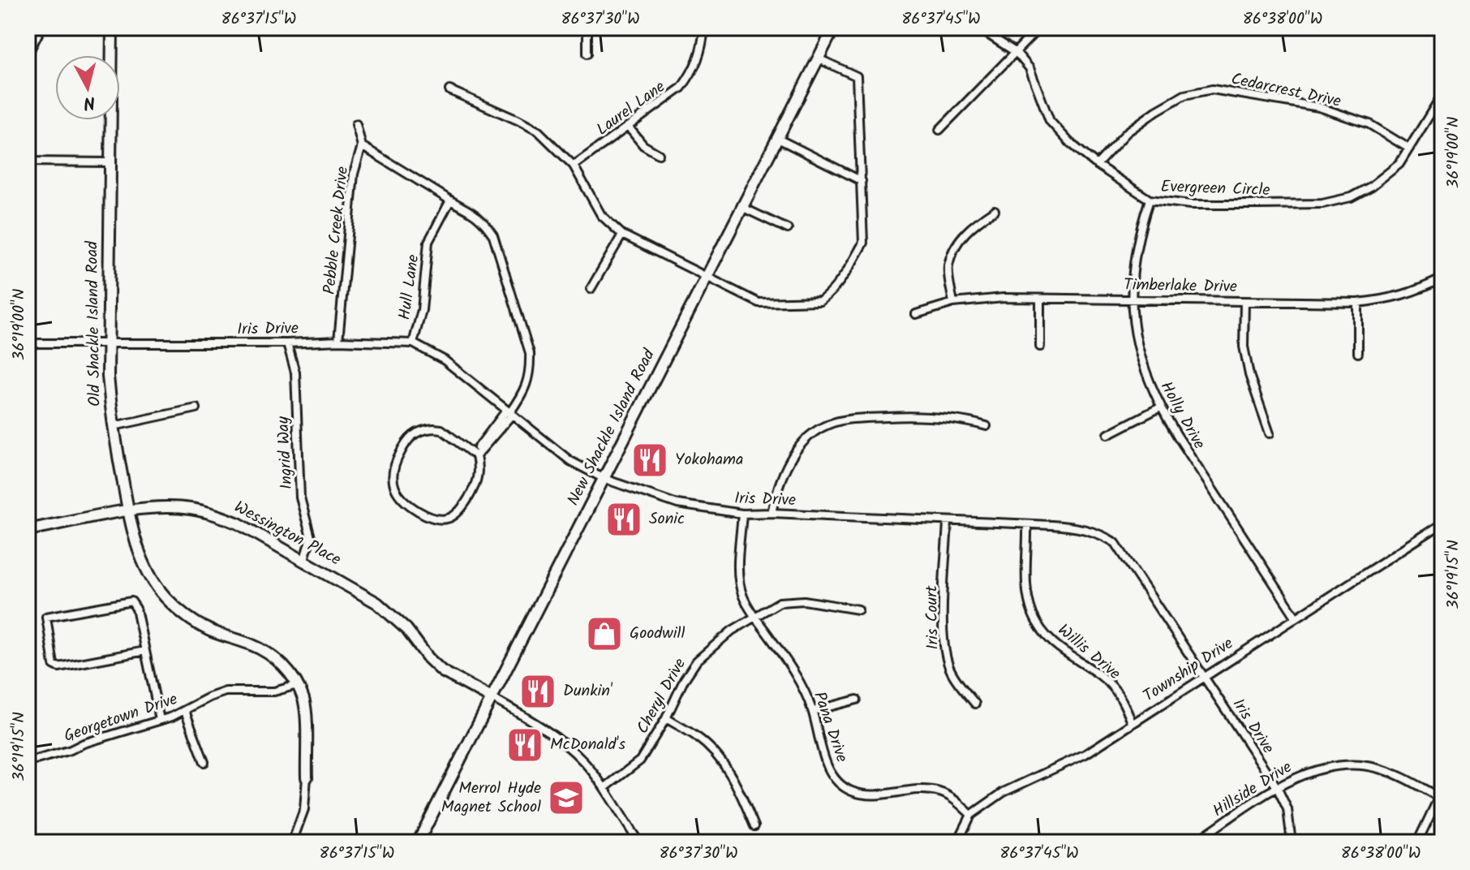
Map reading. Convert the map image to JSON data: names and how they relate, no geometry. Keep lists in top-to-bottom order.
{
  "streets": {
    "street": [
      "Cedarcrest Drive",
      "Laurel Lane",
      "Evergreen Circle",
      "Pebble Creek Drive",
      "Timberlake Drive",
      "Hull Lane",
      "Old Shackle Island Road",
      "Iris Drive",
      "Holly Drive",
      "New Shackle Island Road",
      "Ingrid Way",
      "Wessington Place",
      "Iris Court",
      "Willis Drive",
      "Township Drive",
      "Cheryl Drive",
      "Georgetown Drive",
      "Pana Drive",
      "Hillside Drive"
    ]
  },
  "crossings": [
    ["Cedarcrest Drive", "Evergreen Circle"],
    ["Evergreen Circle", "Holly Drive"],
    ["Pebble Creek Drive", "Iris Drive"],
    ["Timberlake Drive", "Holly Drive"],
    ["Hull Lane", "Iris Drive"],
    ["Old Shackle Island Road", "Iris Drive"],
    ["Old Shackle Island Road", "Wessington Place"],
    ["Old Shackle Island Road", "Georgetown Drive"],
    ["Iris Drive", "New Shackle Island Road"],
    ["Iris Drive", "Ingrid Way"],
    ["Iris Drive", "Iris Court"],
    ["Iris Drive", "Willis Drive"],
    ["Iris Drive", "Township Drive"],
    ["Iris Drive", "Pana Drive"],
    ["Iris Drive", "Hillside Drive"],
    ["Holly Drive", "Township Drive"],
    ["New Shackle Island Road", "Wessington Place"],
    ["Ingrid Way", "Wessington Place"],
    ["Willis Drive", "Township Drive"],
    ["Township Drive", "Pana Drive"],
    ["Cheryl Drive", "Pana Drive"]
  ],
  "places": {
    "restaurant": [
      "Yokohama",
      "Sonic",
      "Dunkin'",
      "McDonald's"
    ],
    "shop": ["Goodwill"],
    "school or university": ["Merrol Hyde Magnet School"]
  },
  "north": "bottom",
  "coordinates": [
    "86°37'15\"W",
    "86°37'30\"W",
    "86°37'45\"W",
    "86°38'00\"W",
    "36°19'00\"N",
    "36°19'15\"N"
  ]
}
